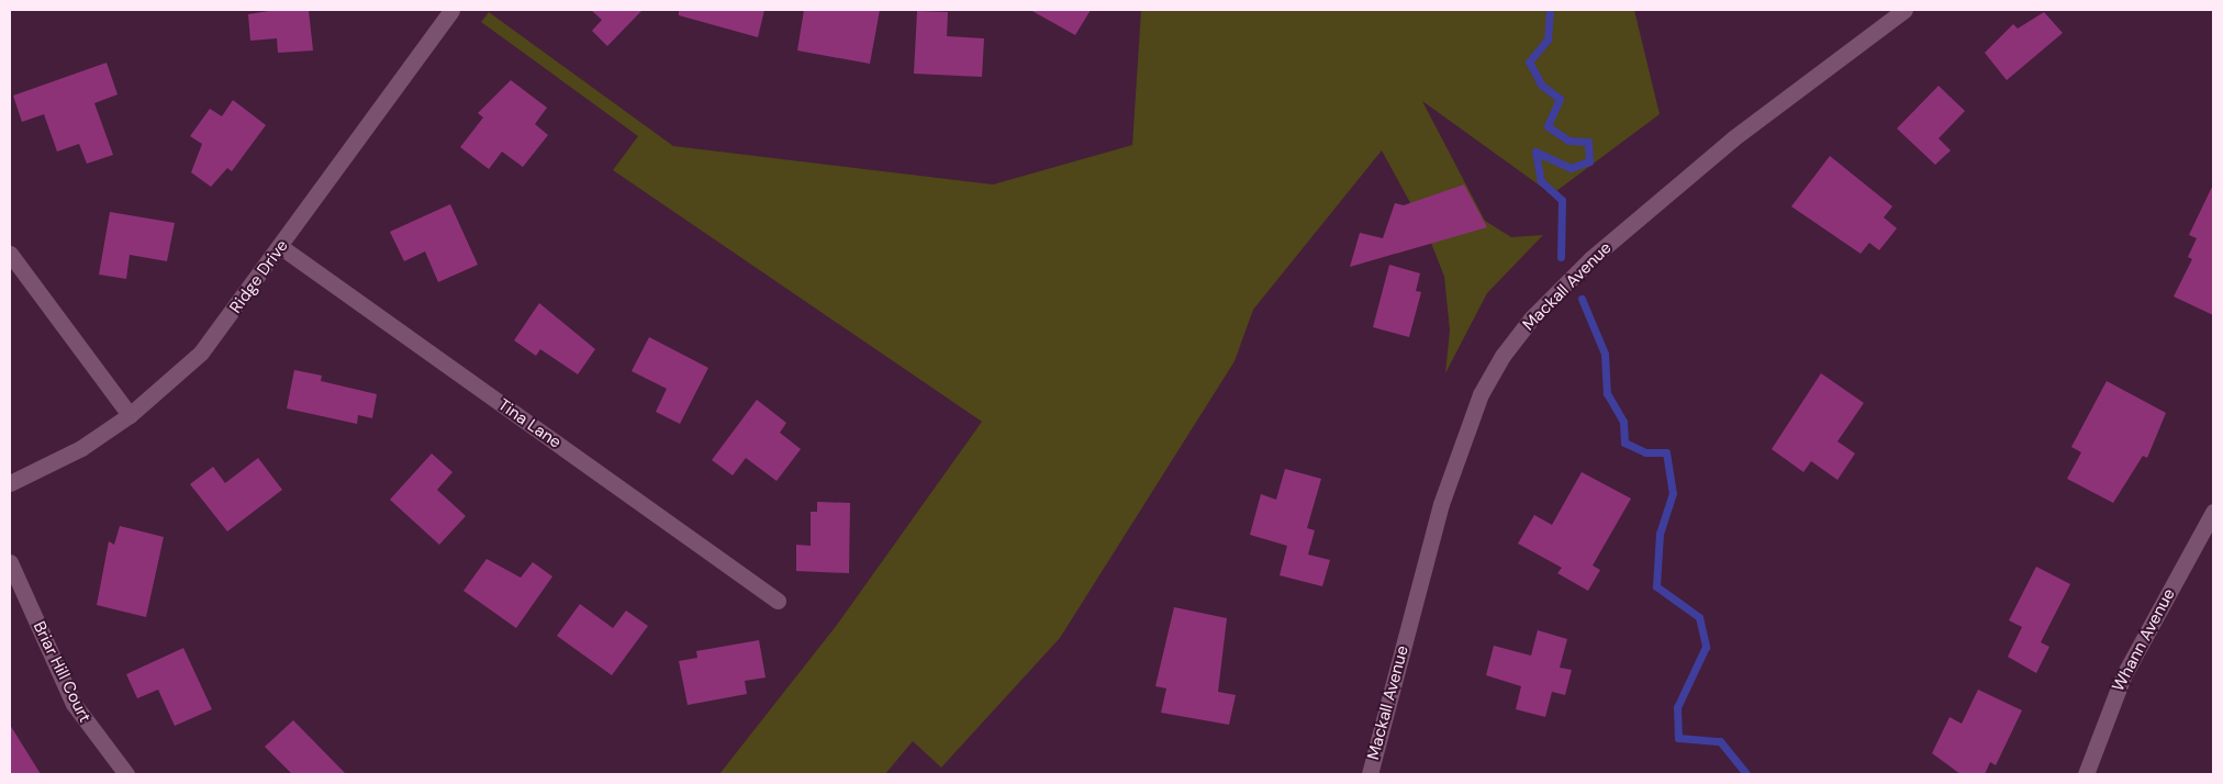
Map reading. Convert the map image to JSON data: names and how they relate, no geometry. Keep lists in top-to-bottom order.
{
  "streets": {
    "street": [
      "Ridge Drive",
      "Mackall Avenue",
      "Tina Lane",
      "Whann Avenue",
      "Briar Hill Court"
    ]
  },
  "crossings": [
    ["Ridge Drive", "Tina Lane"]
  ]
}
